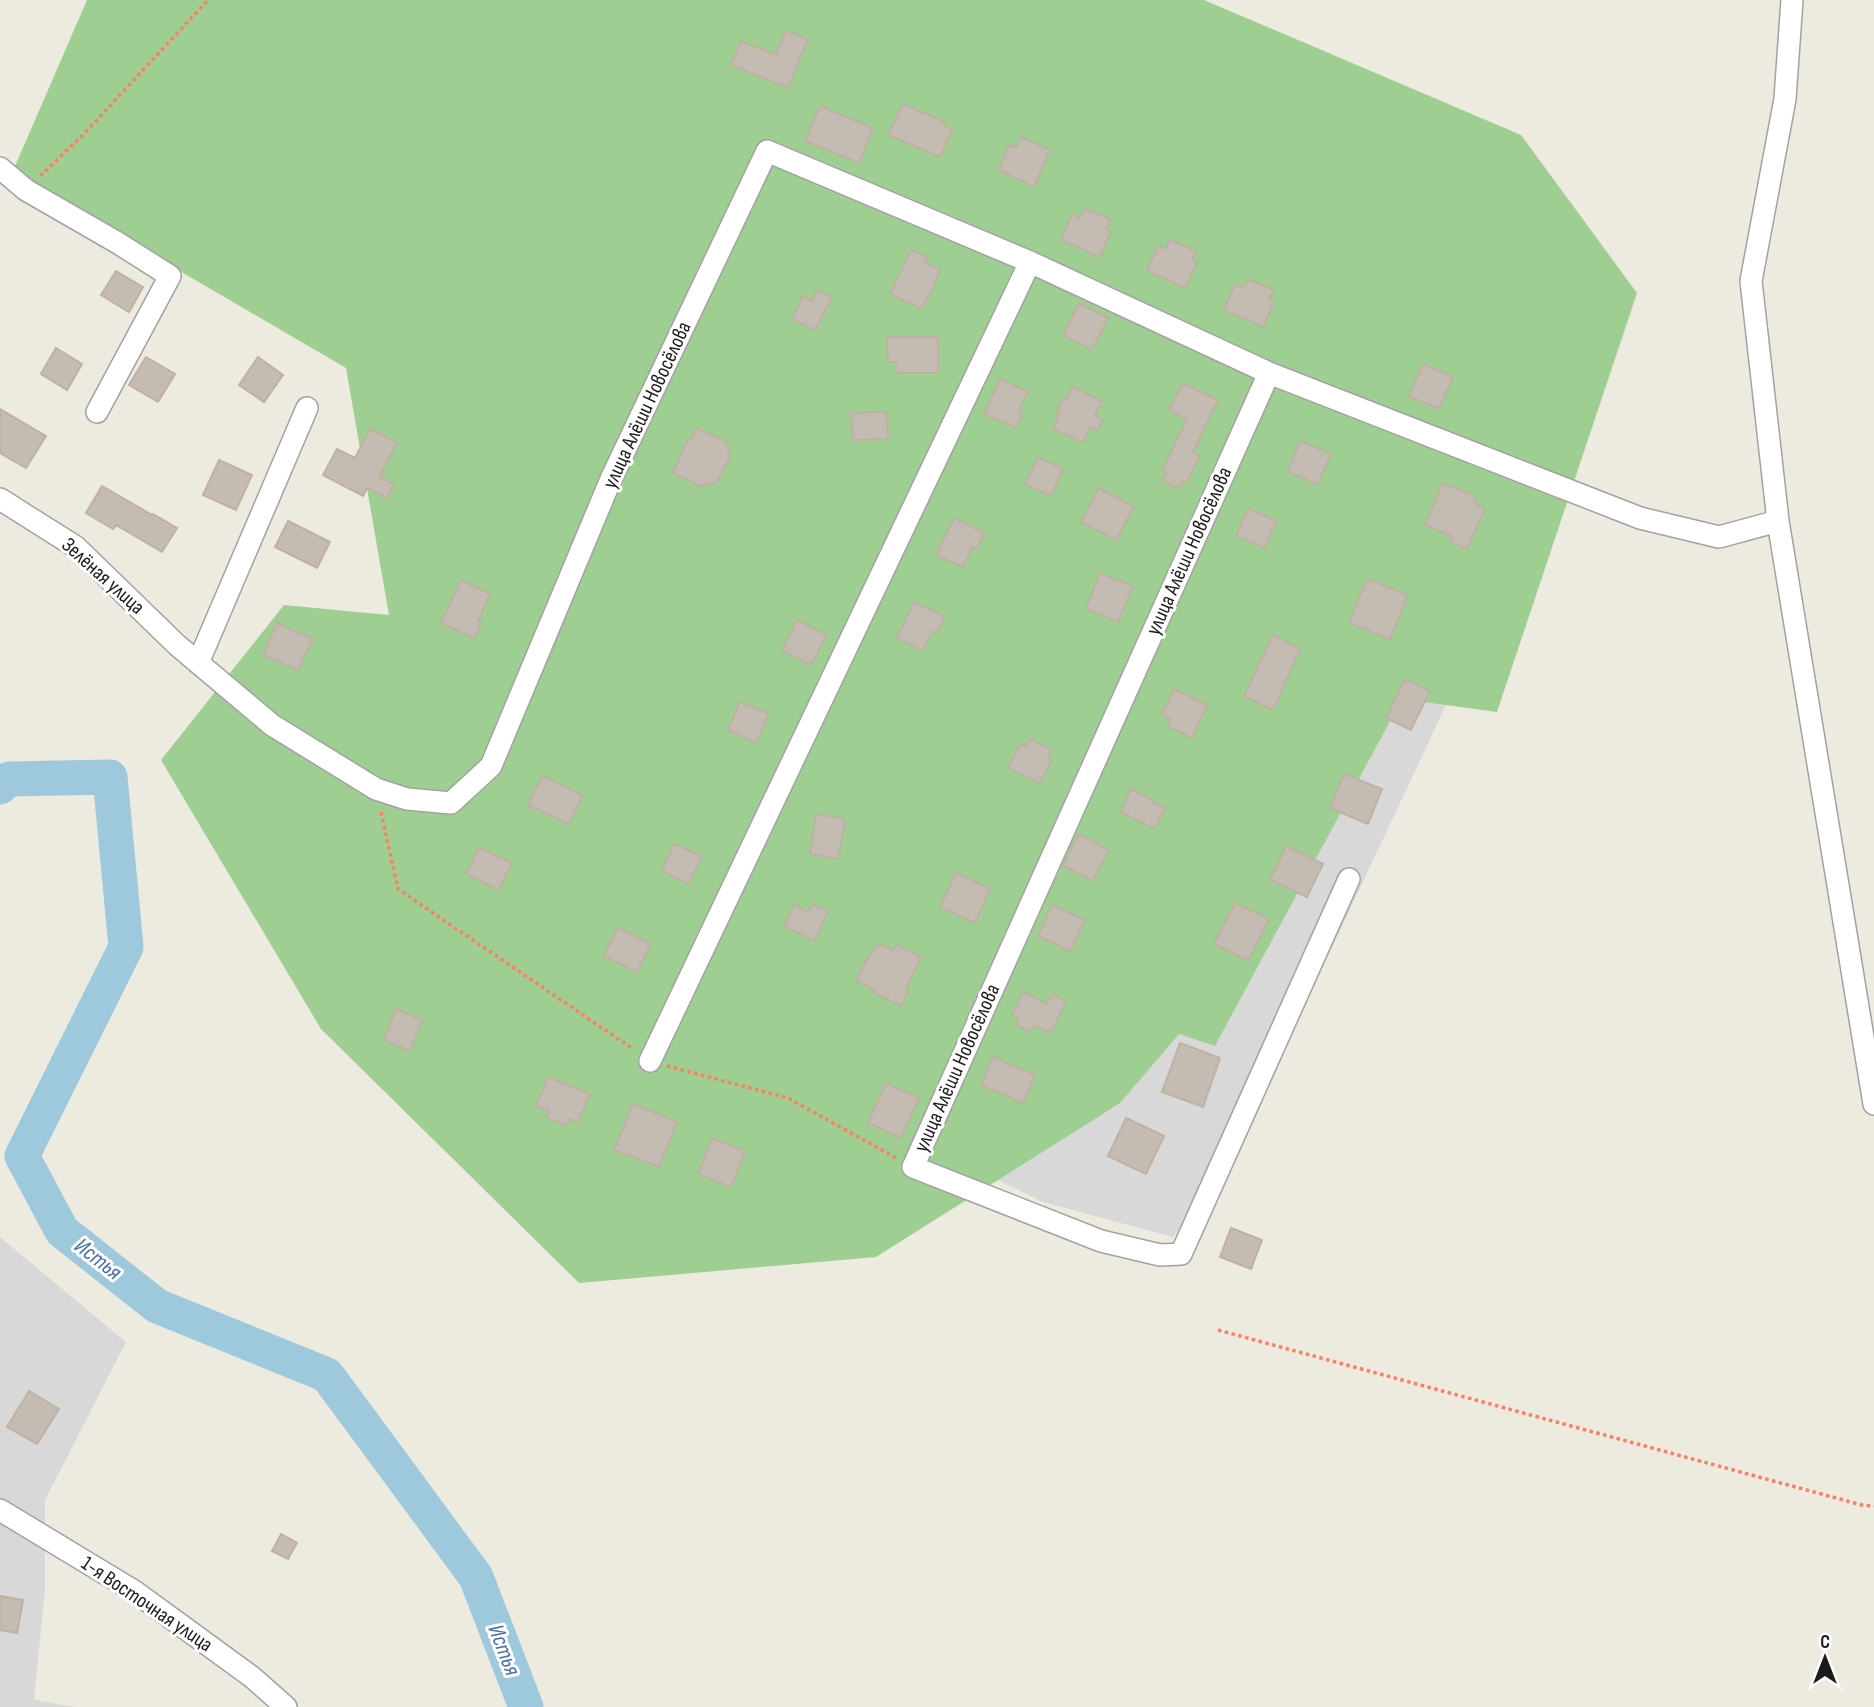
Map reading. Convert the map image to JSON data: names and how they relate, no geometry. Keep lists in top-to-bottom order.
{
  "streets": {
    "street": ["улица Алёши Новосёлова", "Зелёная улица", "1-я Восточная улица"]
  },
  "crossings": [
    ["улица Алёши Новосёлова", "Зелёная улица"]
  ],
  "water": ["Истья"],
  "north": "top"
}
